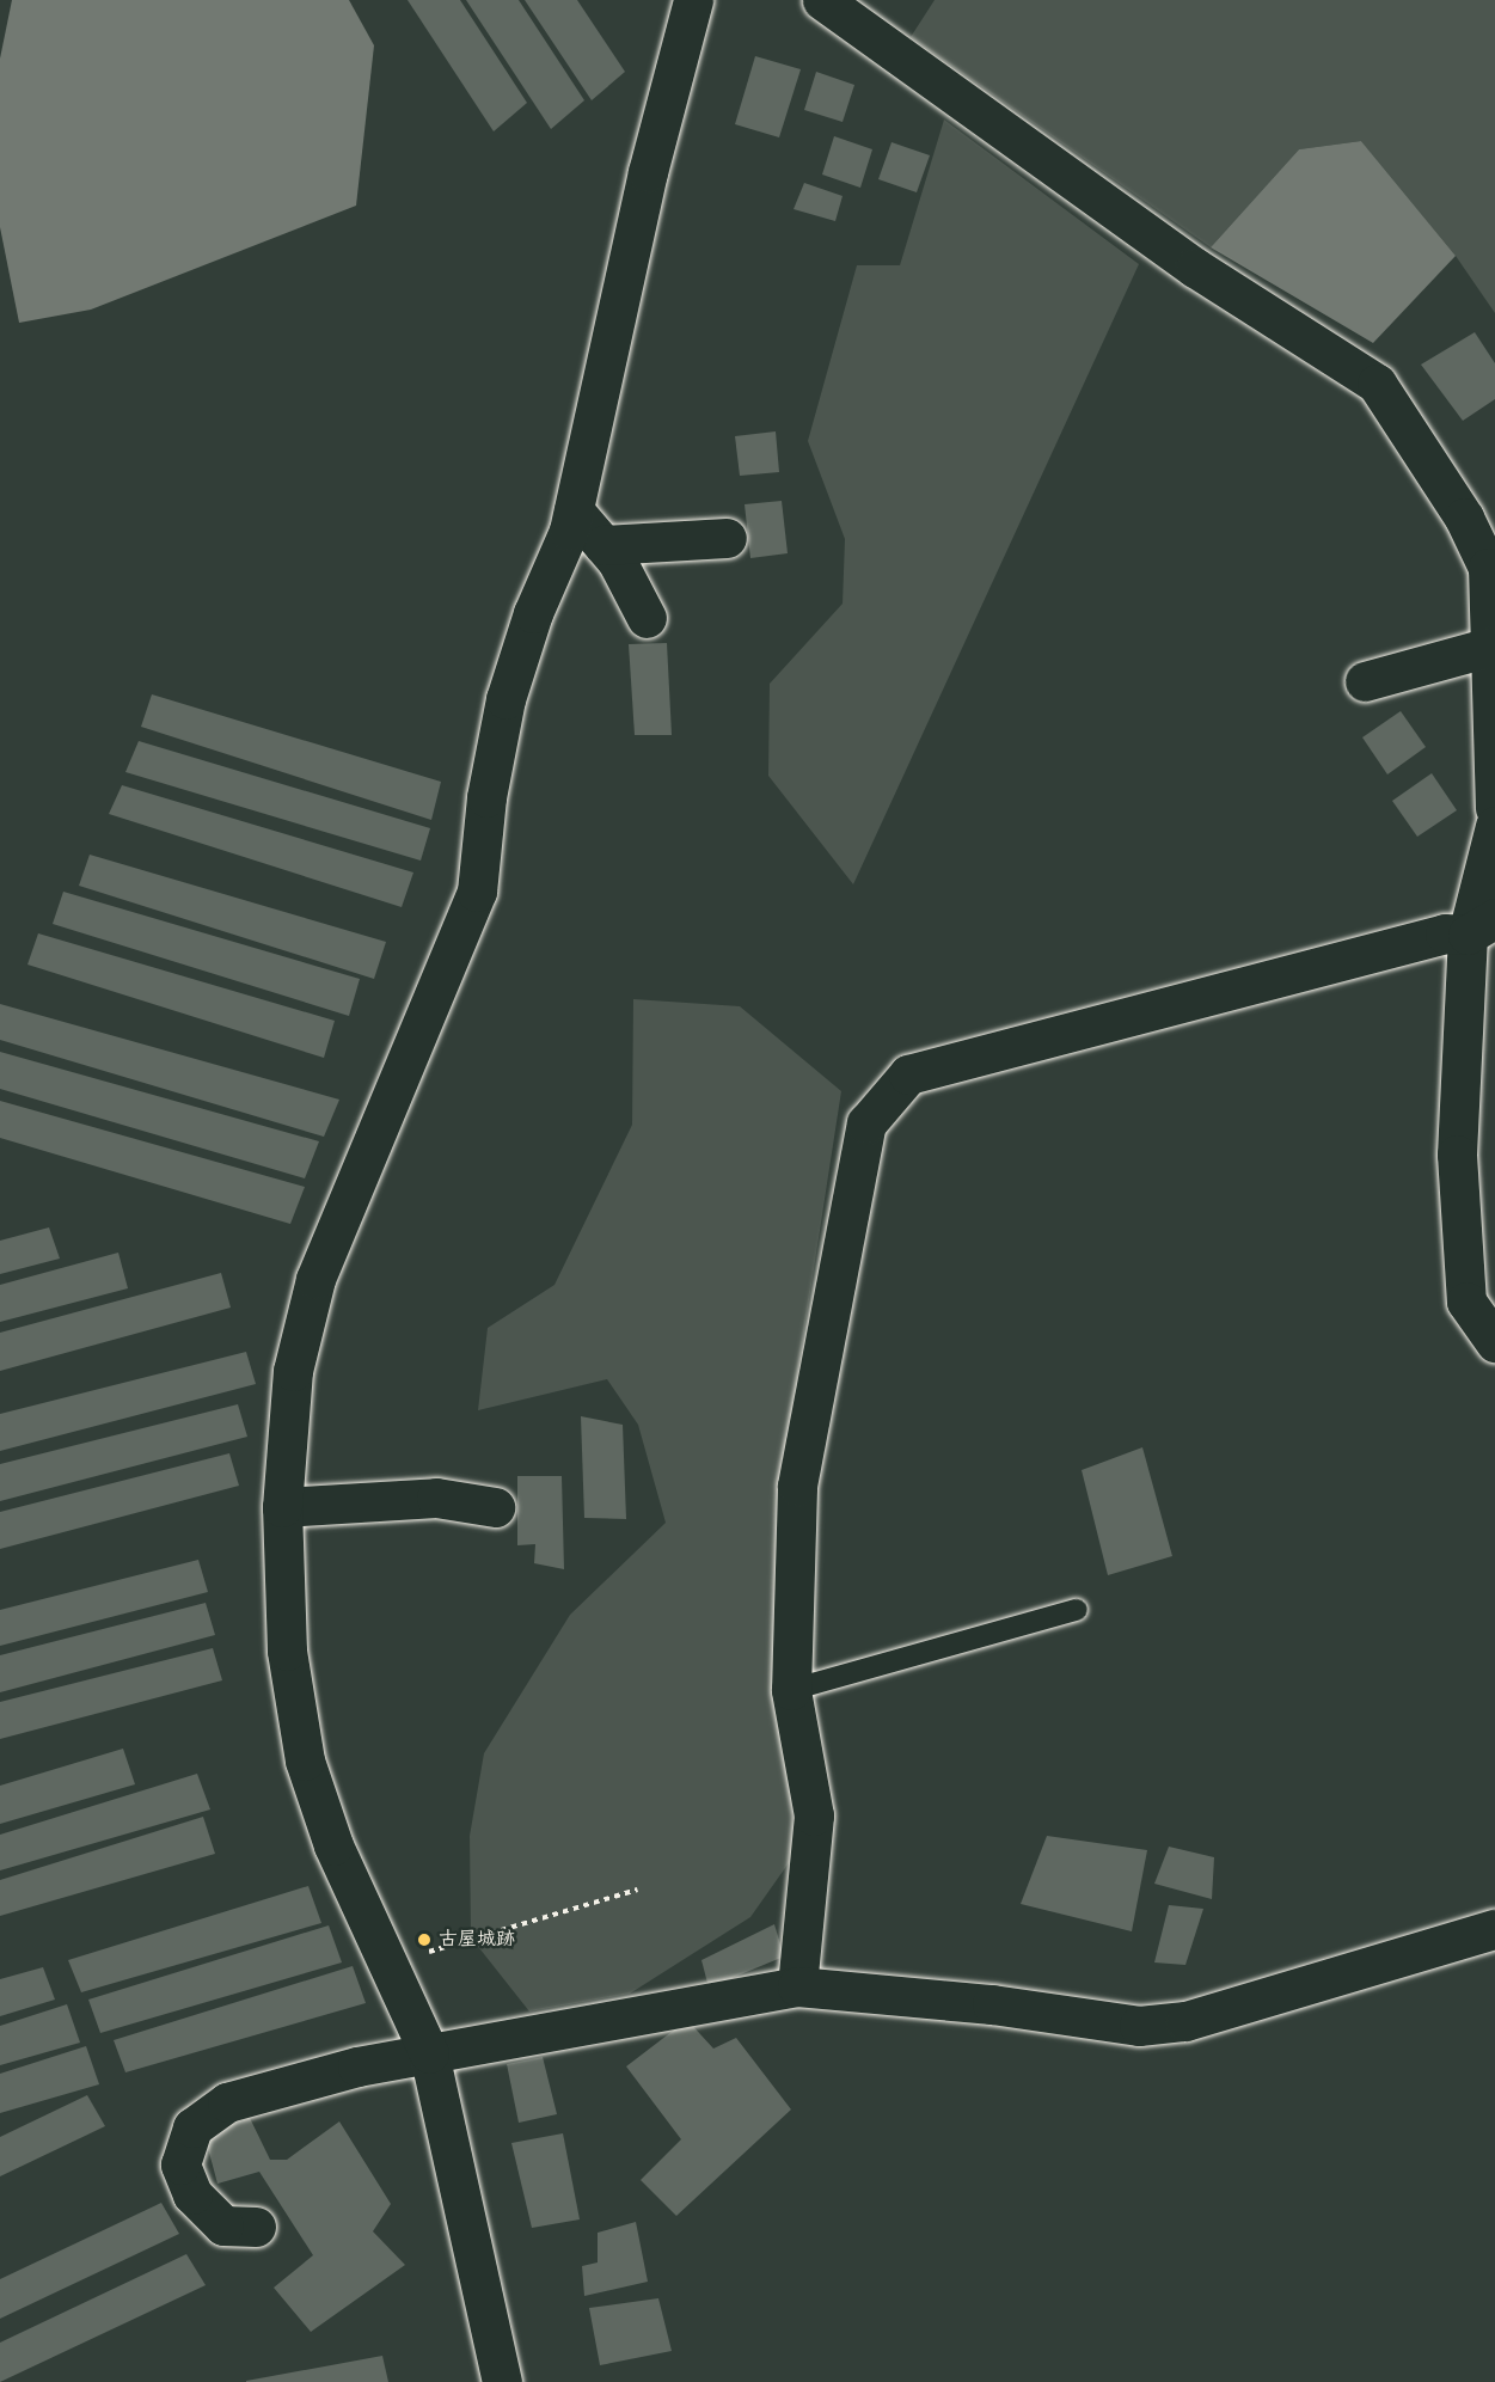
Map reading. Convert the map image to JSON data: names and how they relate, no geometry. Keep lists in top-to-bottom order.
{
  "places": ["古屋城跡"]
}
